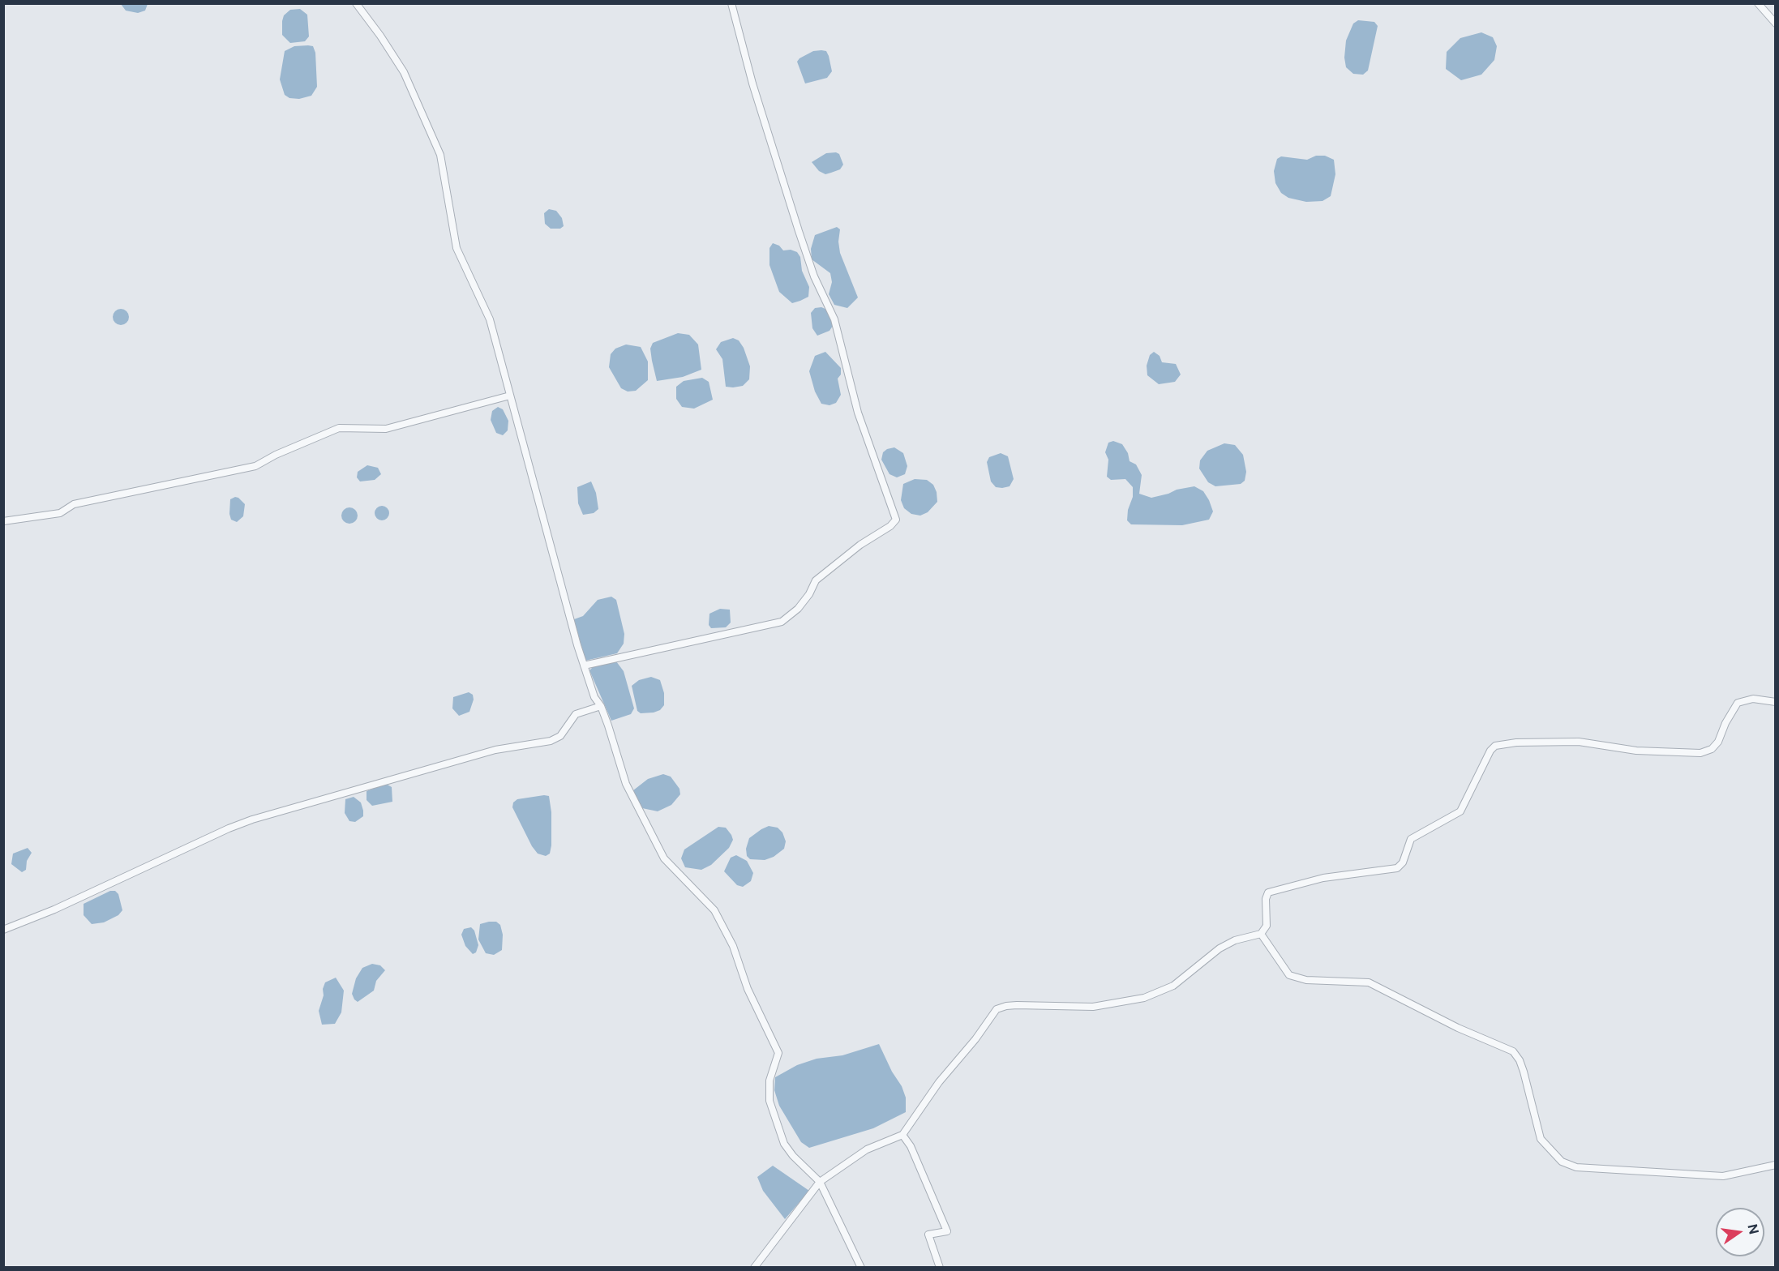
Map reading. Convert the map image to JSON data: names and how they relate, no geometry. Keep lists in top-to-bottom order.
{
  "north": "right"
}
